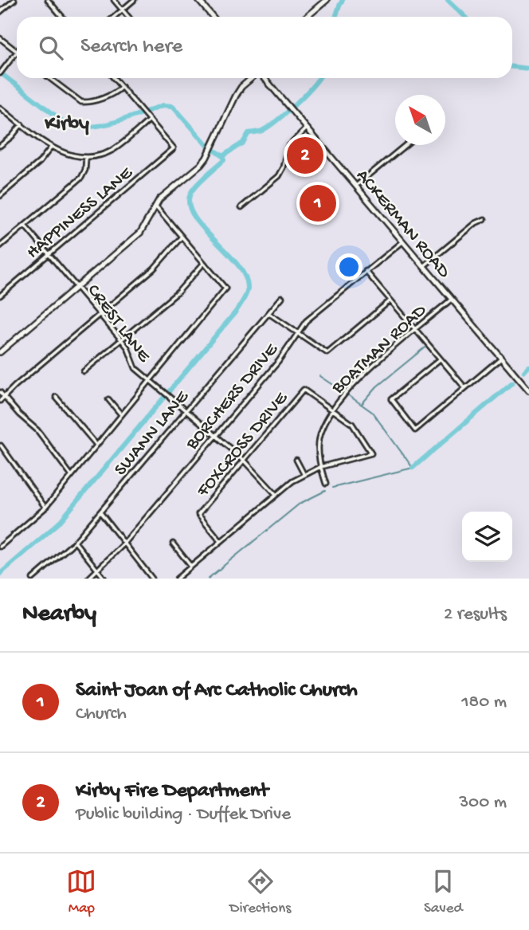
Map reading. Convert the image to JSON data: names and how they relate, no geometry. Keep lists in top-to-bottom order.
{
  "streets": {
    "street": [
      "HAPPINESS LANE",
      "ACKERMAN ROAD",
      "CREST LANE",
      "BOATMAN ROAD",
      "BORCHERS DRIVE",
      "SWANN LANE",
      "FOXCROSS DRIVE"
    ]
  },
  "crossings": [
    ["HAPPINESS LANE", "CREST LANE"],
    ["ACKERMAN ROAD", "BOATMAN ROAD"],
    ["ACKERMAN ROAD", "BORCHERS DRIVE"],
    ["CREST LANE", "BORCHERS DRIVE"],
    ["CREST LANE", "SWANN LANE"],
    ["CREST LANE", "FOXCROSS DRIVE"],
    ["BOATMAN ROAD", "FOXCROSS DRIVE"]
  ],
  "districts": ["Kirby"],
  "north": "top left",
  "page": {
    "search": "Search here",
    "pins": ["2", "1"],
    "heading": ["Nearby", "2 results"],
    "list": [
      {
        "mark": "1",
        "name": "Saint Joan of Arc Catholic Church",
        "note": "Church",
        "value": "180 m"
      },
      {
        "mark": "2",
        "name": "Kirby Fire Department",
        "note": "Public building · Duffek Drive",
        "value": "300 m"
      }
    ],
    "nav": ["Map", "Directions", "Saved"]
  }
}
